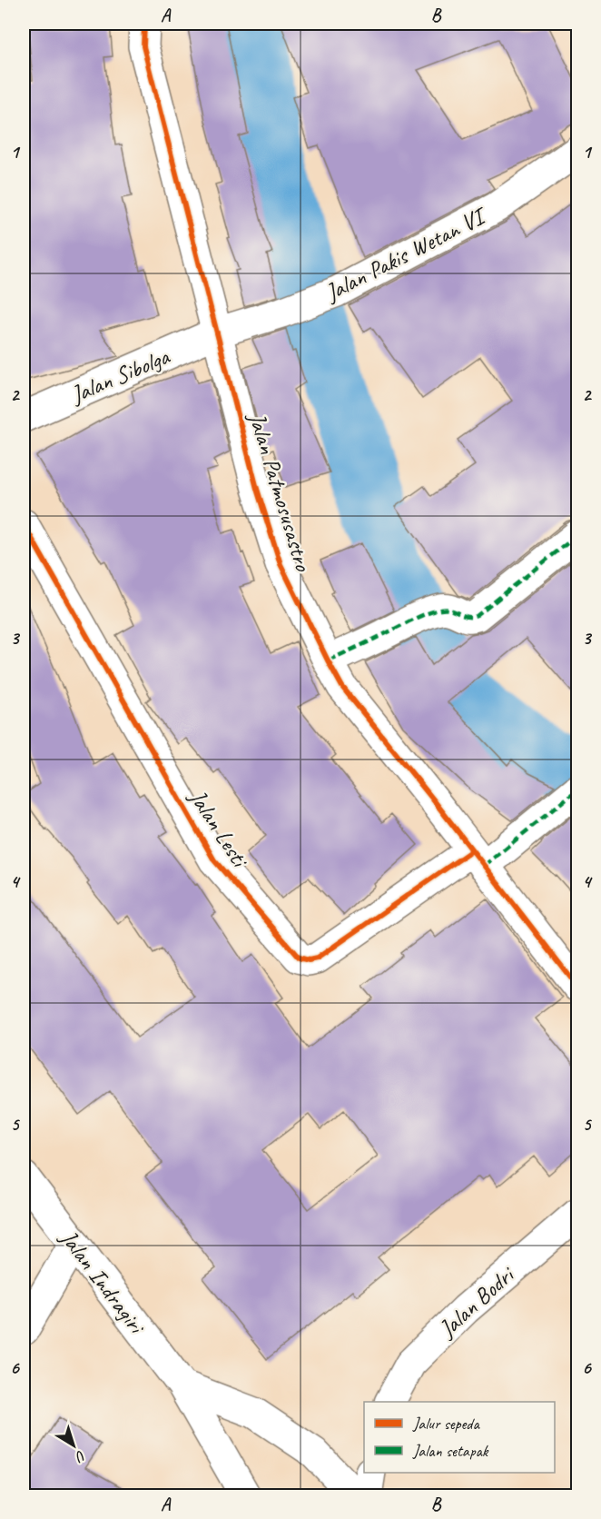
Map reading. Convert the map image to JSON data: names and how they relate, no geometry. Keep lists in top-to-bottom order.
{
  "streets": {
    "street": [
      "Jalan Pakis Wetan VI",
      "Jalan Sibolga",
      "Jalan Patmosusastro",
      "Jalan Lesti",
      "Jalan Indragiri",
      "Jalan Bodri"
    ]
  },
  "crossings": [
    ["Jalan Pakis Wetan VI", "Jalan Sibolga"],
    ["Jalan Pakis Wetan VI", "Jalan Patmosusastro"],
    ["Jalan Sibolga", "Jalan Patmosusastro"],
    ["Jalan Patmosusastro", "Jalan Lesti"]
  ],
  "legend": ["Jalur sepeda", "Jalan setapak"],
  "north": "bottom right",
  "grid": {
    "columns": ["A", "B"],
    "rows": [
      "1",
      "2",
      "3",
      "4",
      "5",
      "6"
    ]
  }
}
